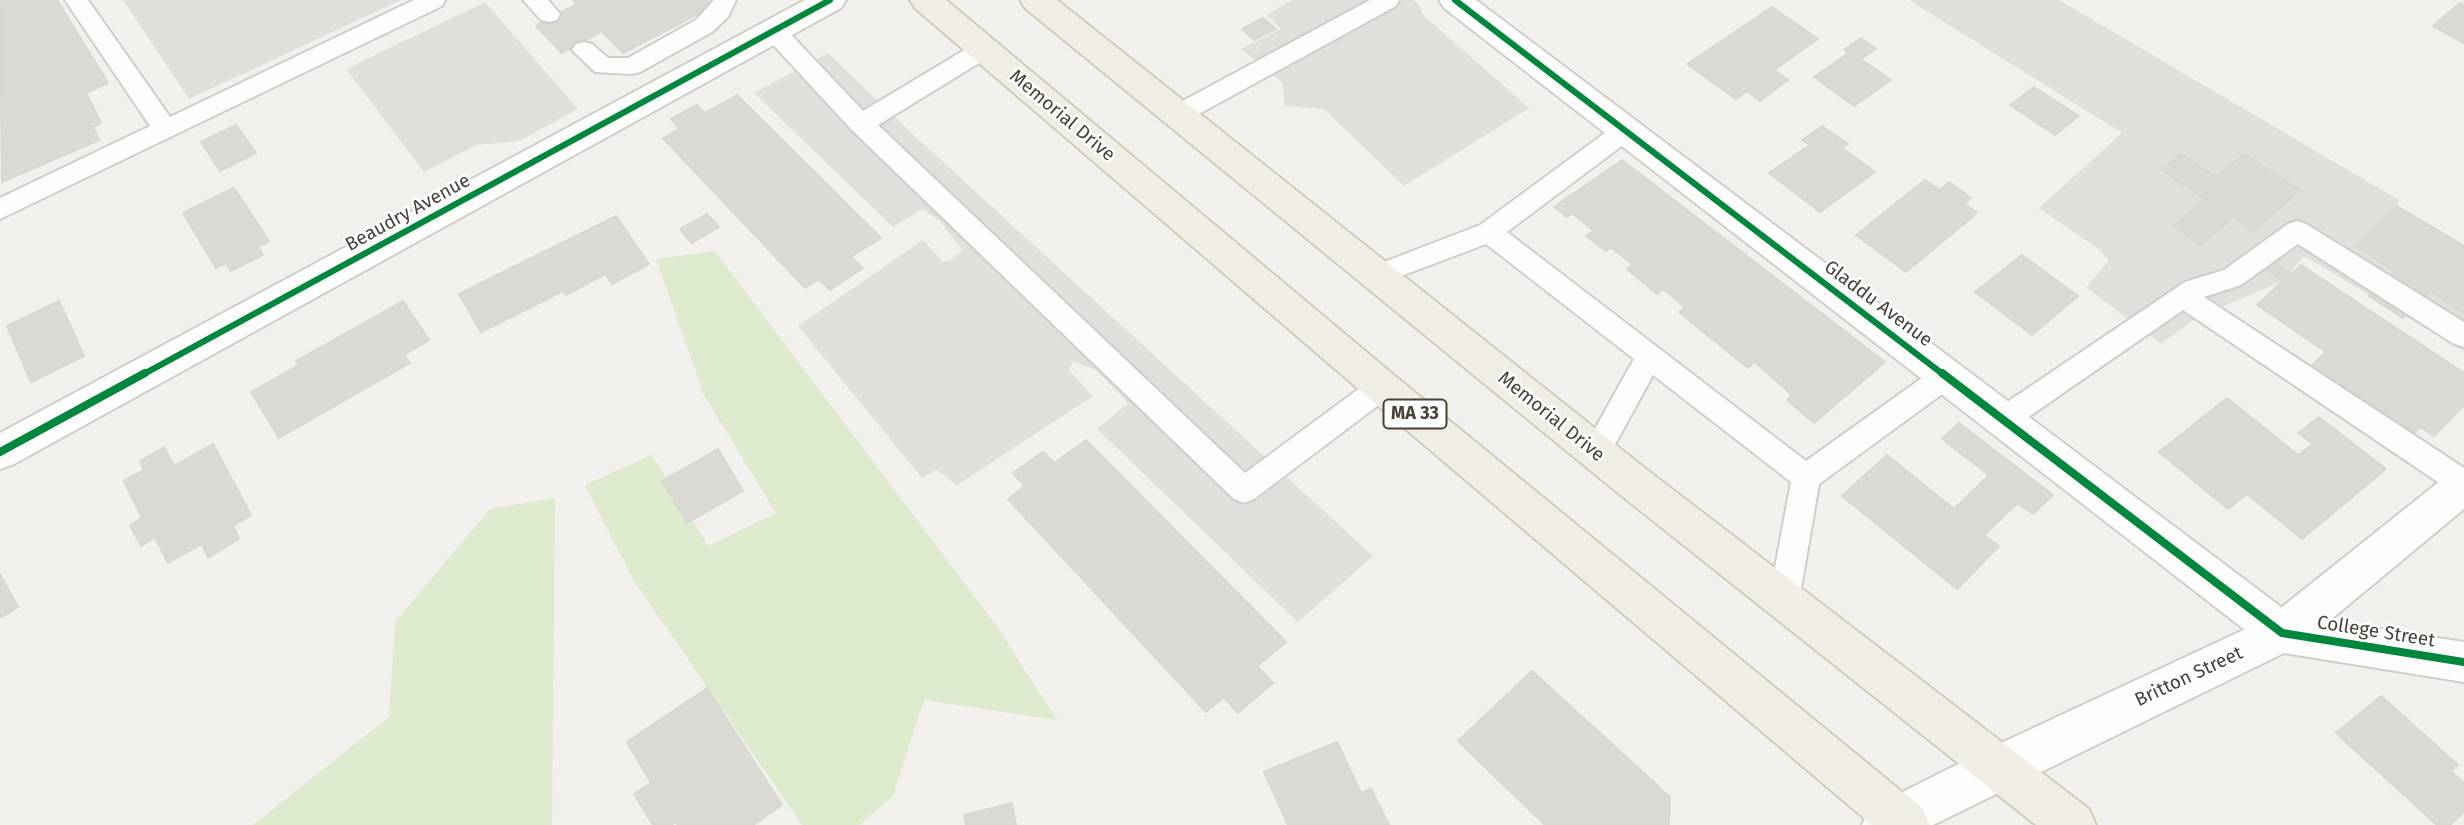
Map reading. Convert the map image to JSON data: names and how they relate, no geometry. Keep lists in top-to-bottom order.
{
  "streets": {
    "main road": ["Memorial Drive", "MA 33"],
    "street": [
      "Beaudry Avenue",
      "Gladdu Avenue",
      "College Street",
      "Britton Street"
    ]
  },
  "crossings": [
    ["Memorial Drive", "Britton Street"],
    ["Gladdu Avenue", "College Street"],
    ["Gladdu Avenue", "Britton Street"],
    ["College Street", "Britton Street"]
  ]
}
